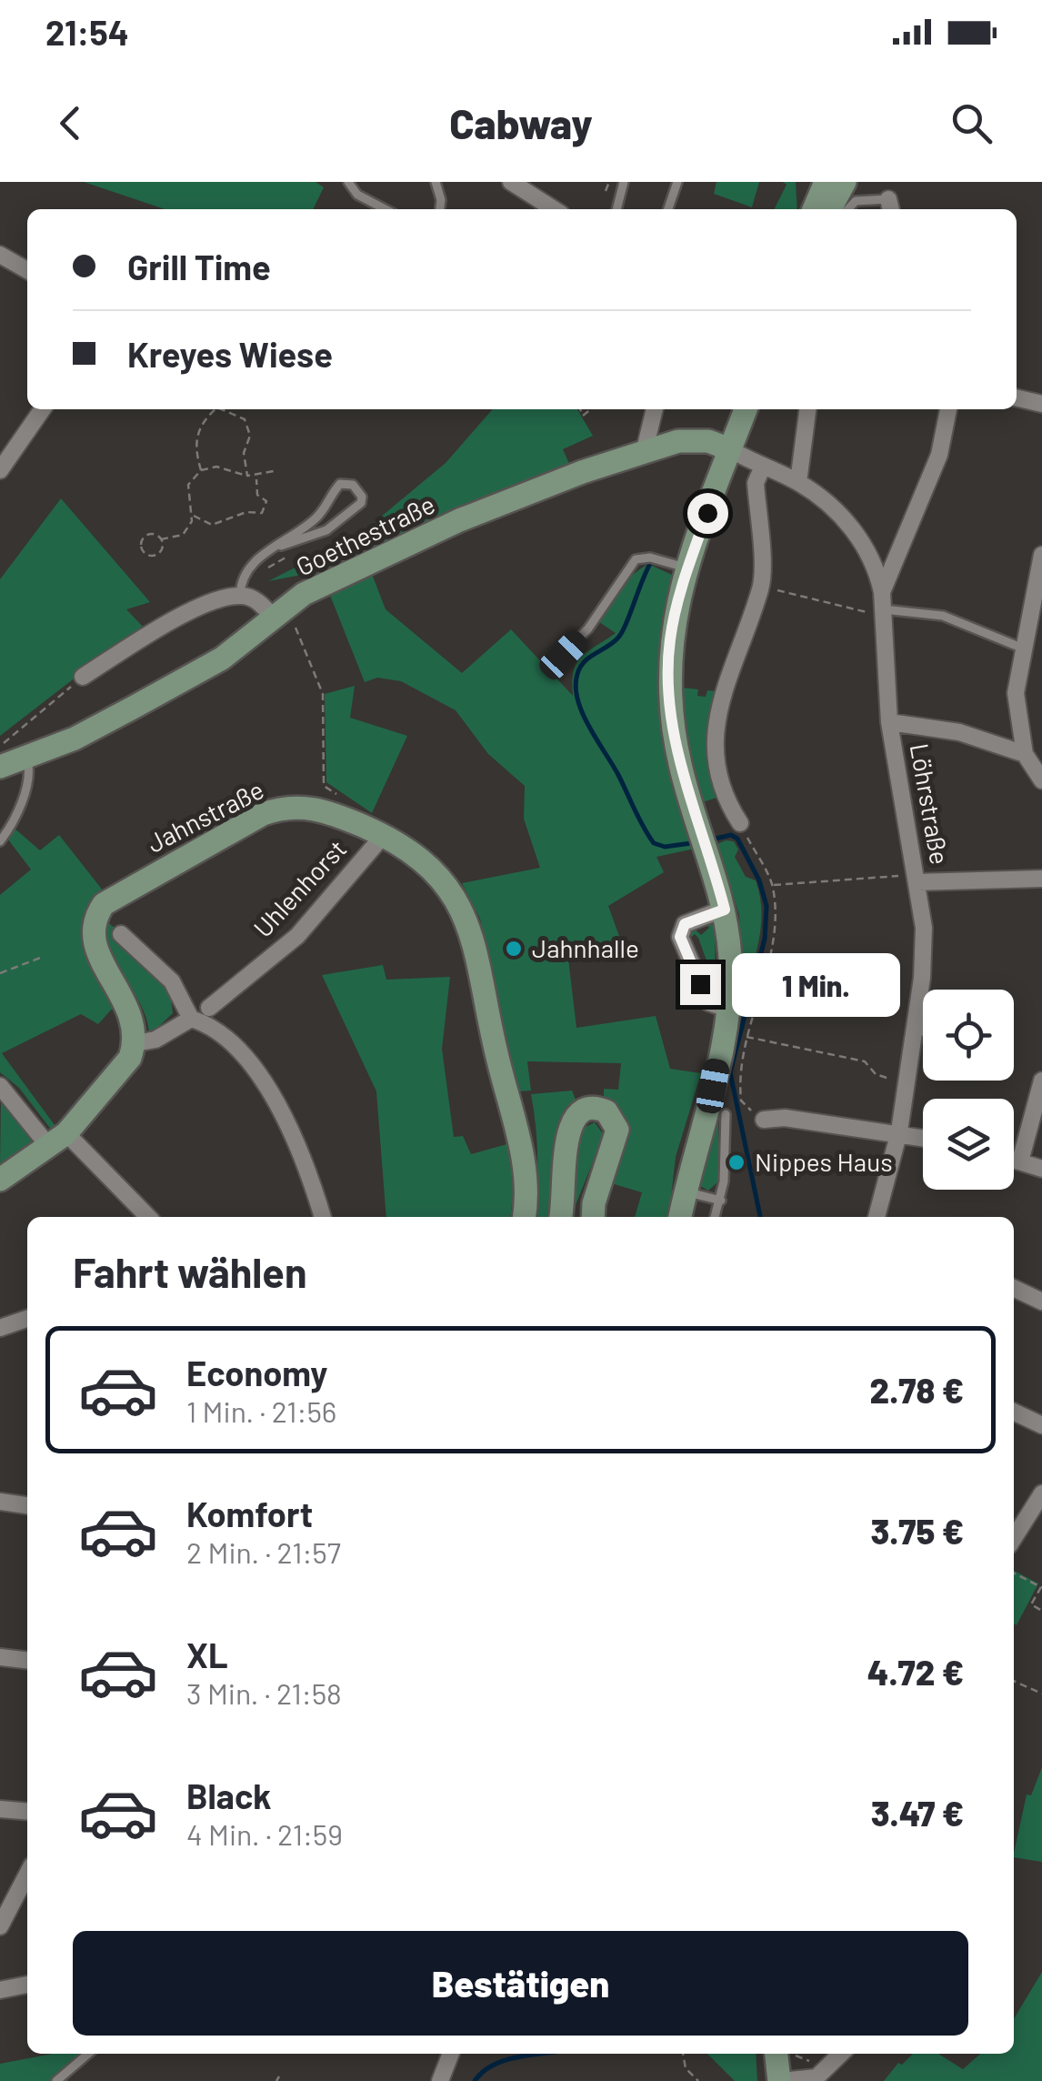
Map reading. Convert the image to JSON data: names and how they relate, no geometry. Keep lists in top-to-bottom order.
{
  "streets": {
    "street": [
      "Goethestraße",
      "Löhrstraße",
      "Jahnstraße",
      "Uhlenhorst"
    ]
  },
  "crossings": [
    ["Jahnstraße", "Uhlenhorst"]
  ],
  "places": ["Jahnhalle", "Nippes Haus"],
  "page": {
    "status": "21:54",
    "header": "Cabway",
    "banner": ["Grill Time", "Kreyes Wiese"],
    "bubble": "1 Min.",
    "heading": "Fahrt wählen",
    "list": [
      {
        "name": "Economy",
        "note": "1 Min. · 21:56",
        "value": "2.78 €"
      },
      {
        "name": "Komfort",
        "note": "2 Min. · 21:57",
        "value": "3.75 €"
      },
      {
        "name": "XL",
        "note": "3 Min. · 21:58",
        "value": "4.72 €"
      },
      {
        "name": "Black",
        "note": "4 Min. · 21:59",
        "value": "3.47 €"
      }
    ],
    "buttons": "Bestätigen"
  }
}
